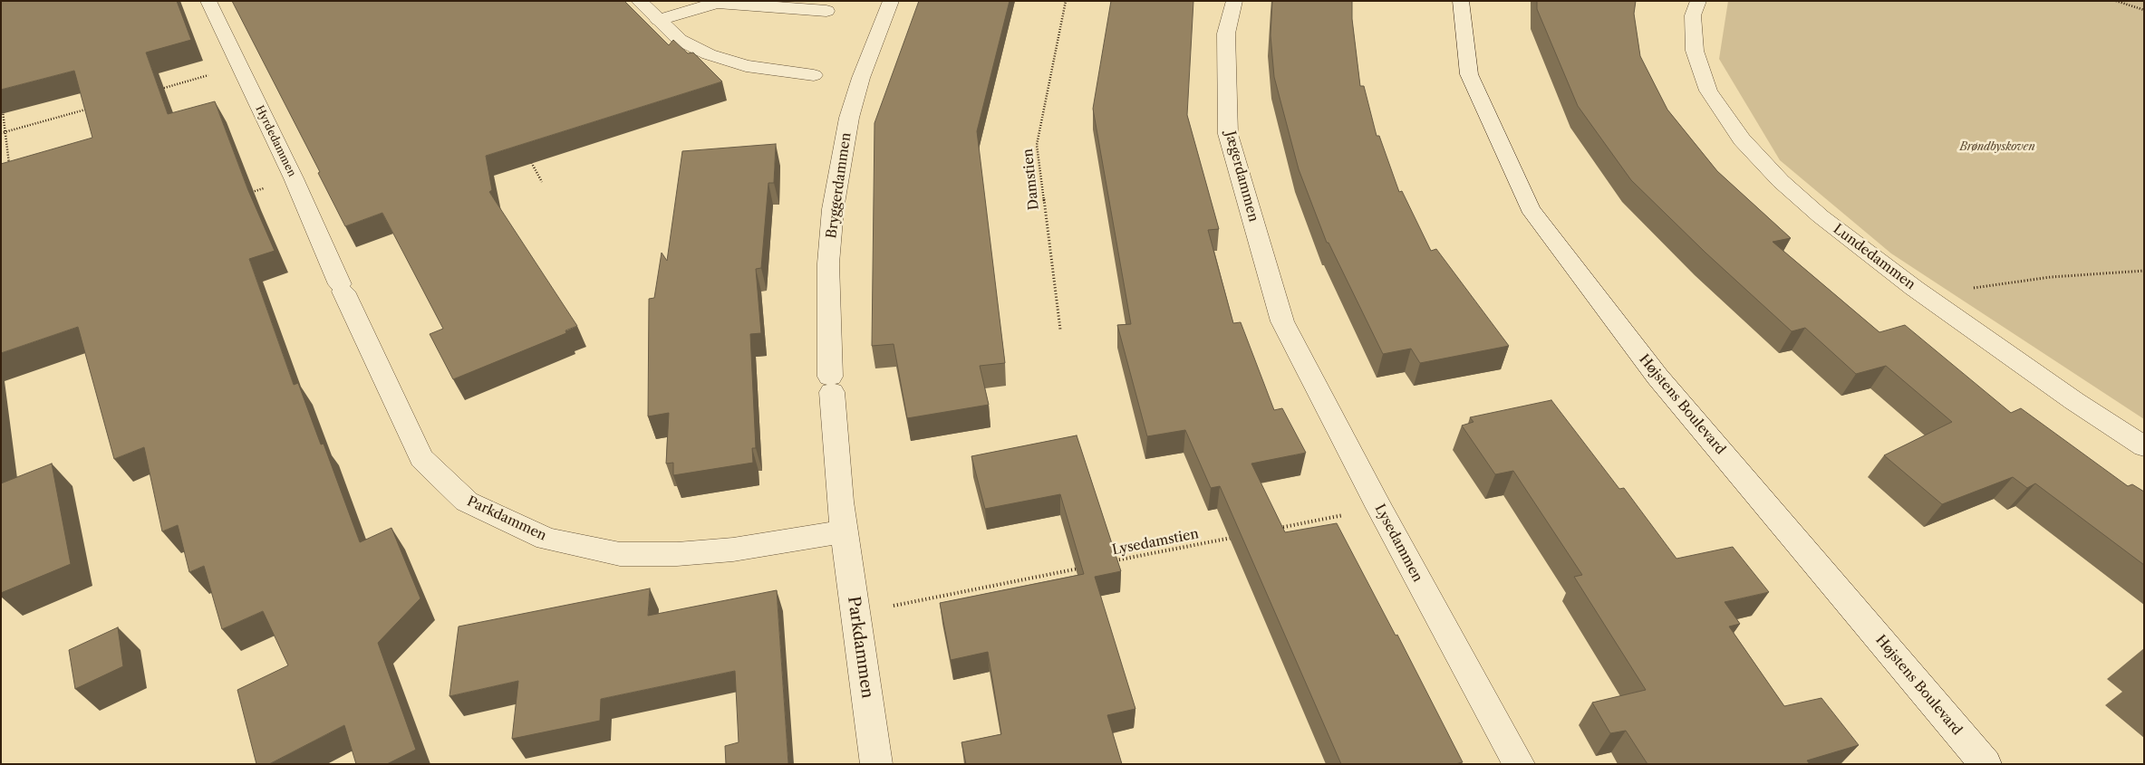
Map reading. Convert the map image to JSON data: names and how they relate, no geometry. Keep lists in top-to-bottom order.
{
  "streets": {
    "street": [
      "Hyrdedammen",
      "Jægerdammen",
      "Bryggerdammen",
      "Lundedammen",
      "Højstens Boulevard",
      "Parkdammen",
      "Lysedammen"
    ],
    "path": ["Damstien", "Lysedamstien"]
  },
  "crossings": [
    ["Hyrdedammen", "Parkdammen"],
    ["Jægerdammen", "Lysedammen"],
    ["Bryggerdammen", "Parkdammen"]
  ],
  "parks": ["Brøndbyskoven"]
}
